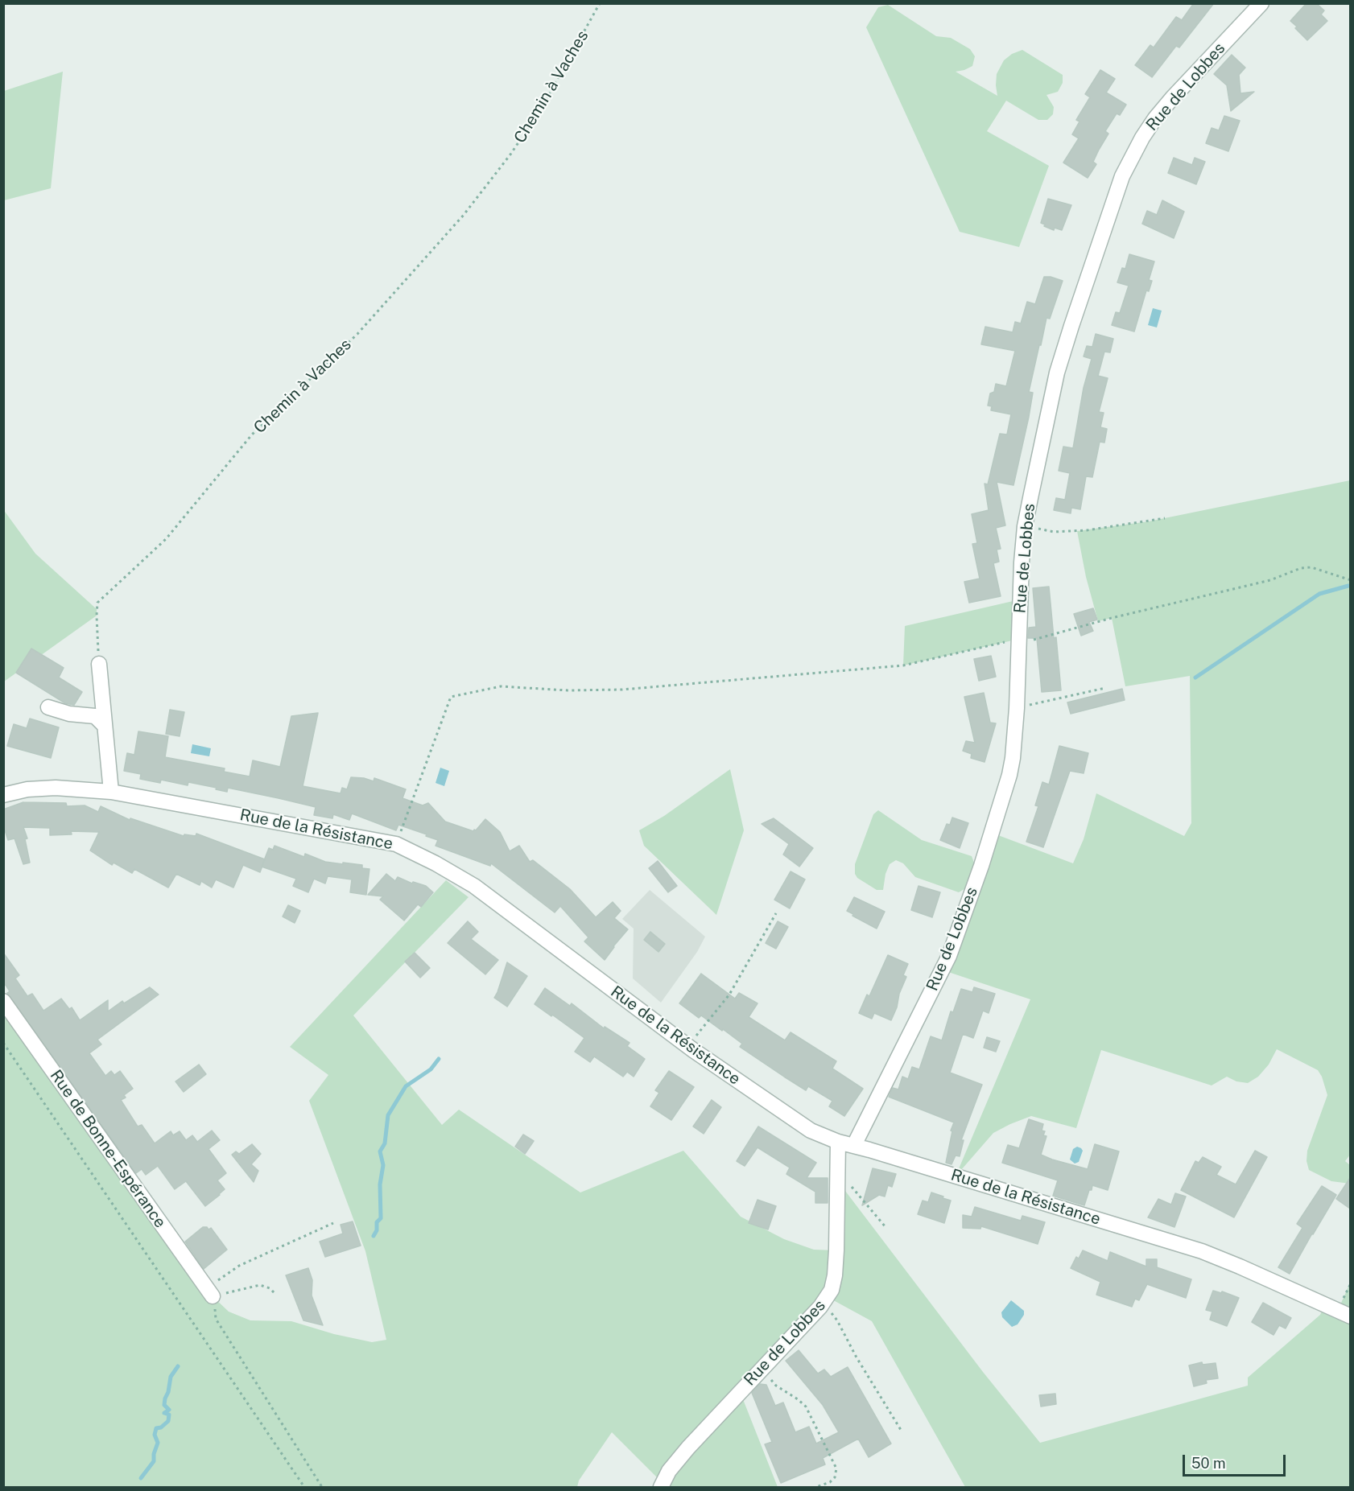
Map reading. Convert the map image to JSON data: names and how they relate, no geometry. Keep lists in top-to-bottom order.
{
  "streets": {
    "street": ["Rue de Lobbes", "Rue de la Résistance", "Rue de Bonne-Espérance"],
    "path": ["Chemin à Vaches"]
  },
  "crossings": [
    ["Rue de Lobbes", "Rue de la Résistance"]
  ],
  "scale_bar": "50 m"
}
